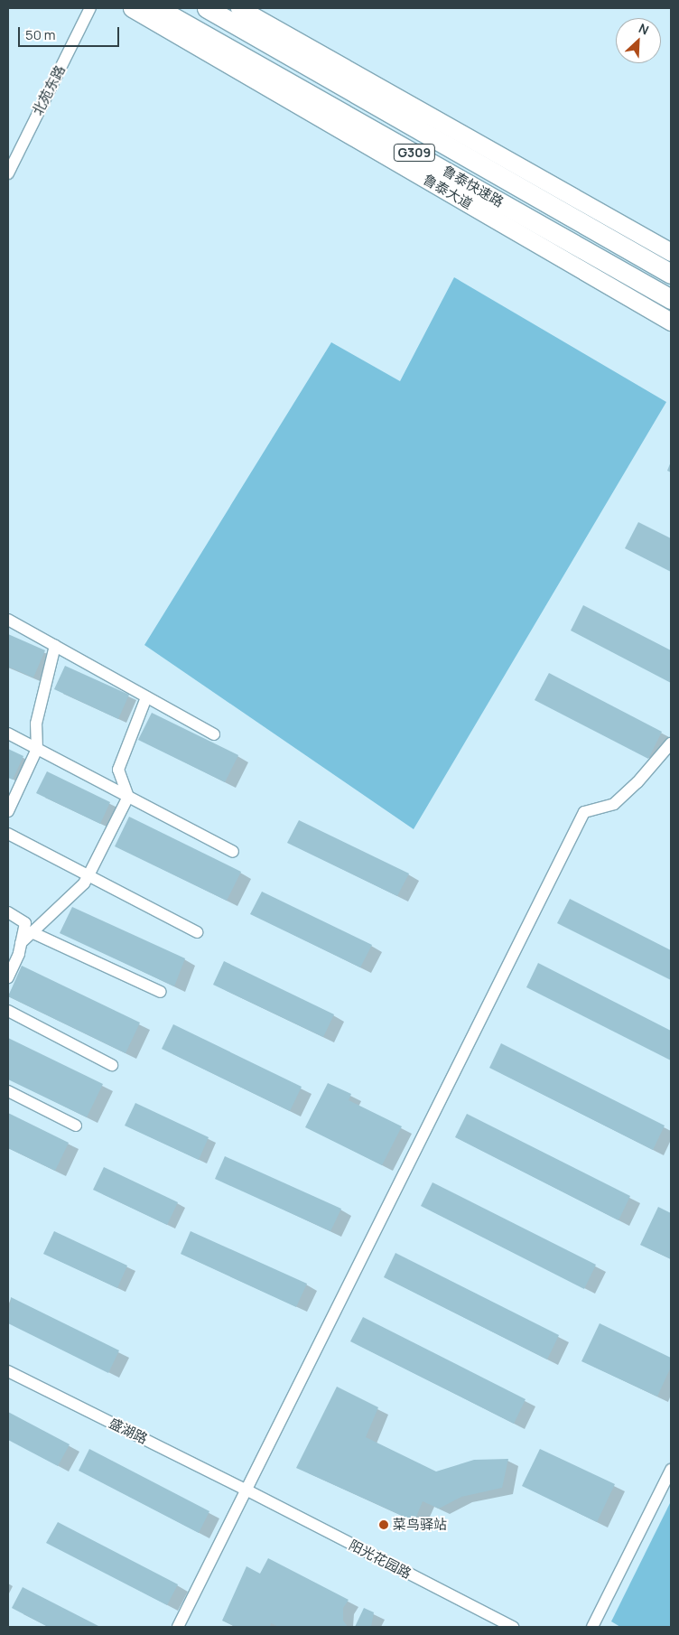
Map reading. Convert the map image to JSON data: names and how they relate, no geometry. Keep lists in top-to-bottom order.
{
  "streets": {
    "highway": ["G309", "鲁泰快速路"],
    "main road": ["鲁泰大道"],
    "street": ["北苑东路", "盛湖路", "阳光花园路"]
  },
  "crossings": [
    ["盛湖路", "阳光花园路"]
  ],
  "places": ["菜鸟驿站"],
  "scale_bar": "50 m",
  "north": "top right"
}
